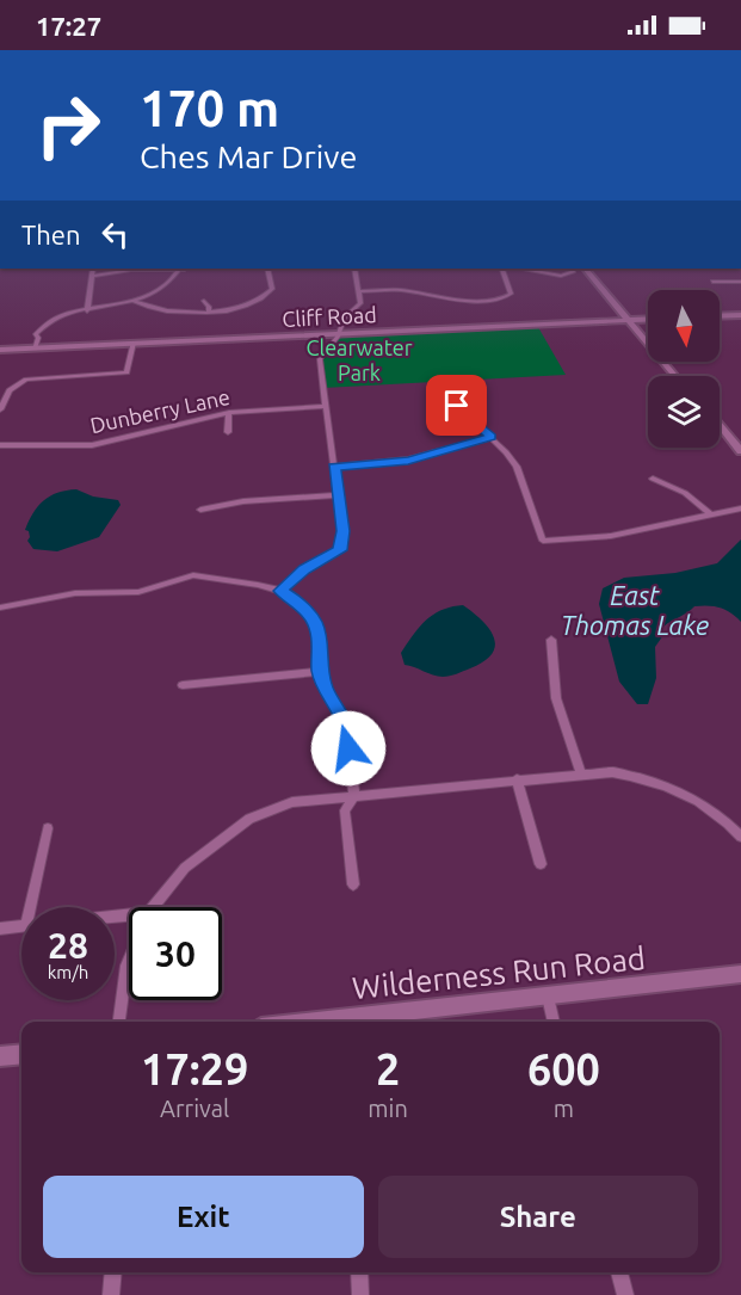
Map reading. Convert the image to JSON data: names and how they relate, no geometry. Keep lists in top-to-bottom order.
{
  "streets": {
    "main road": ["Cliff Road", "Wilderness Run Road"],
    "street": ["Dunberry Lane"]
  },
  "crossings": [
    ["Cliff Road", "Dunberry Lane"]
  ],
  "water": ["East Thomas Lake"],
  "parks": ["Clearwater Park"],
  "north": "bottom",
  "page": {
    "status": "17:27",
    "turn": ["170 m", "Ches Mar Drive"],
    "then": "Then",
    "speed": "28 km/h",
    "limit": "30",
    "eta": [
      "17:29",
      "Arrival",
      "2",
      "min",
      "600",
      "m"
    ],
    "buttons": ["Exit", "Share"]
  }
}
